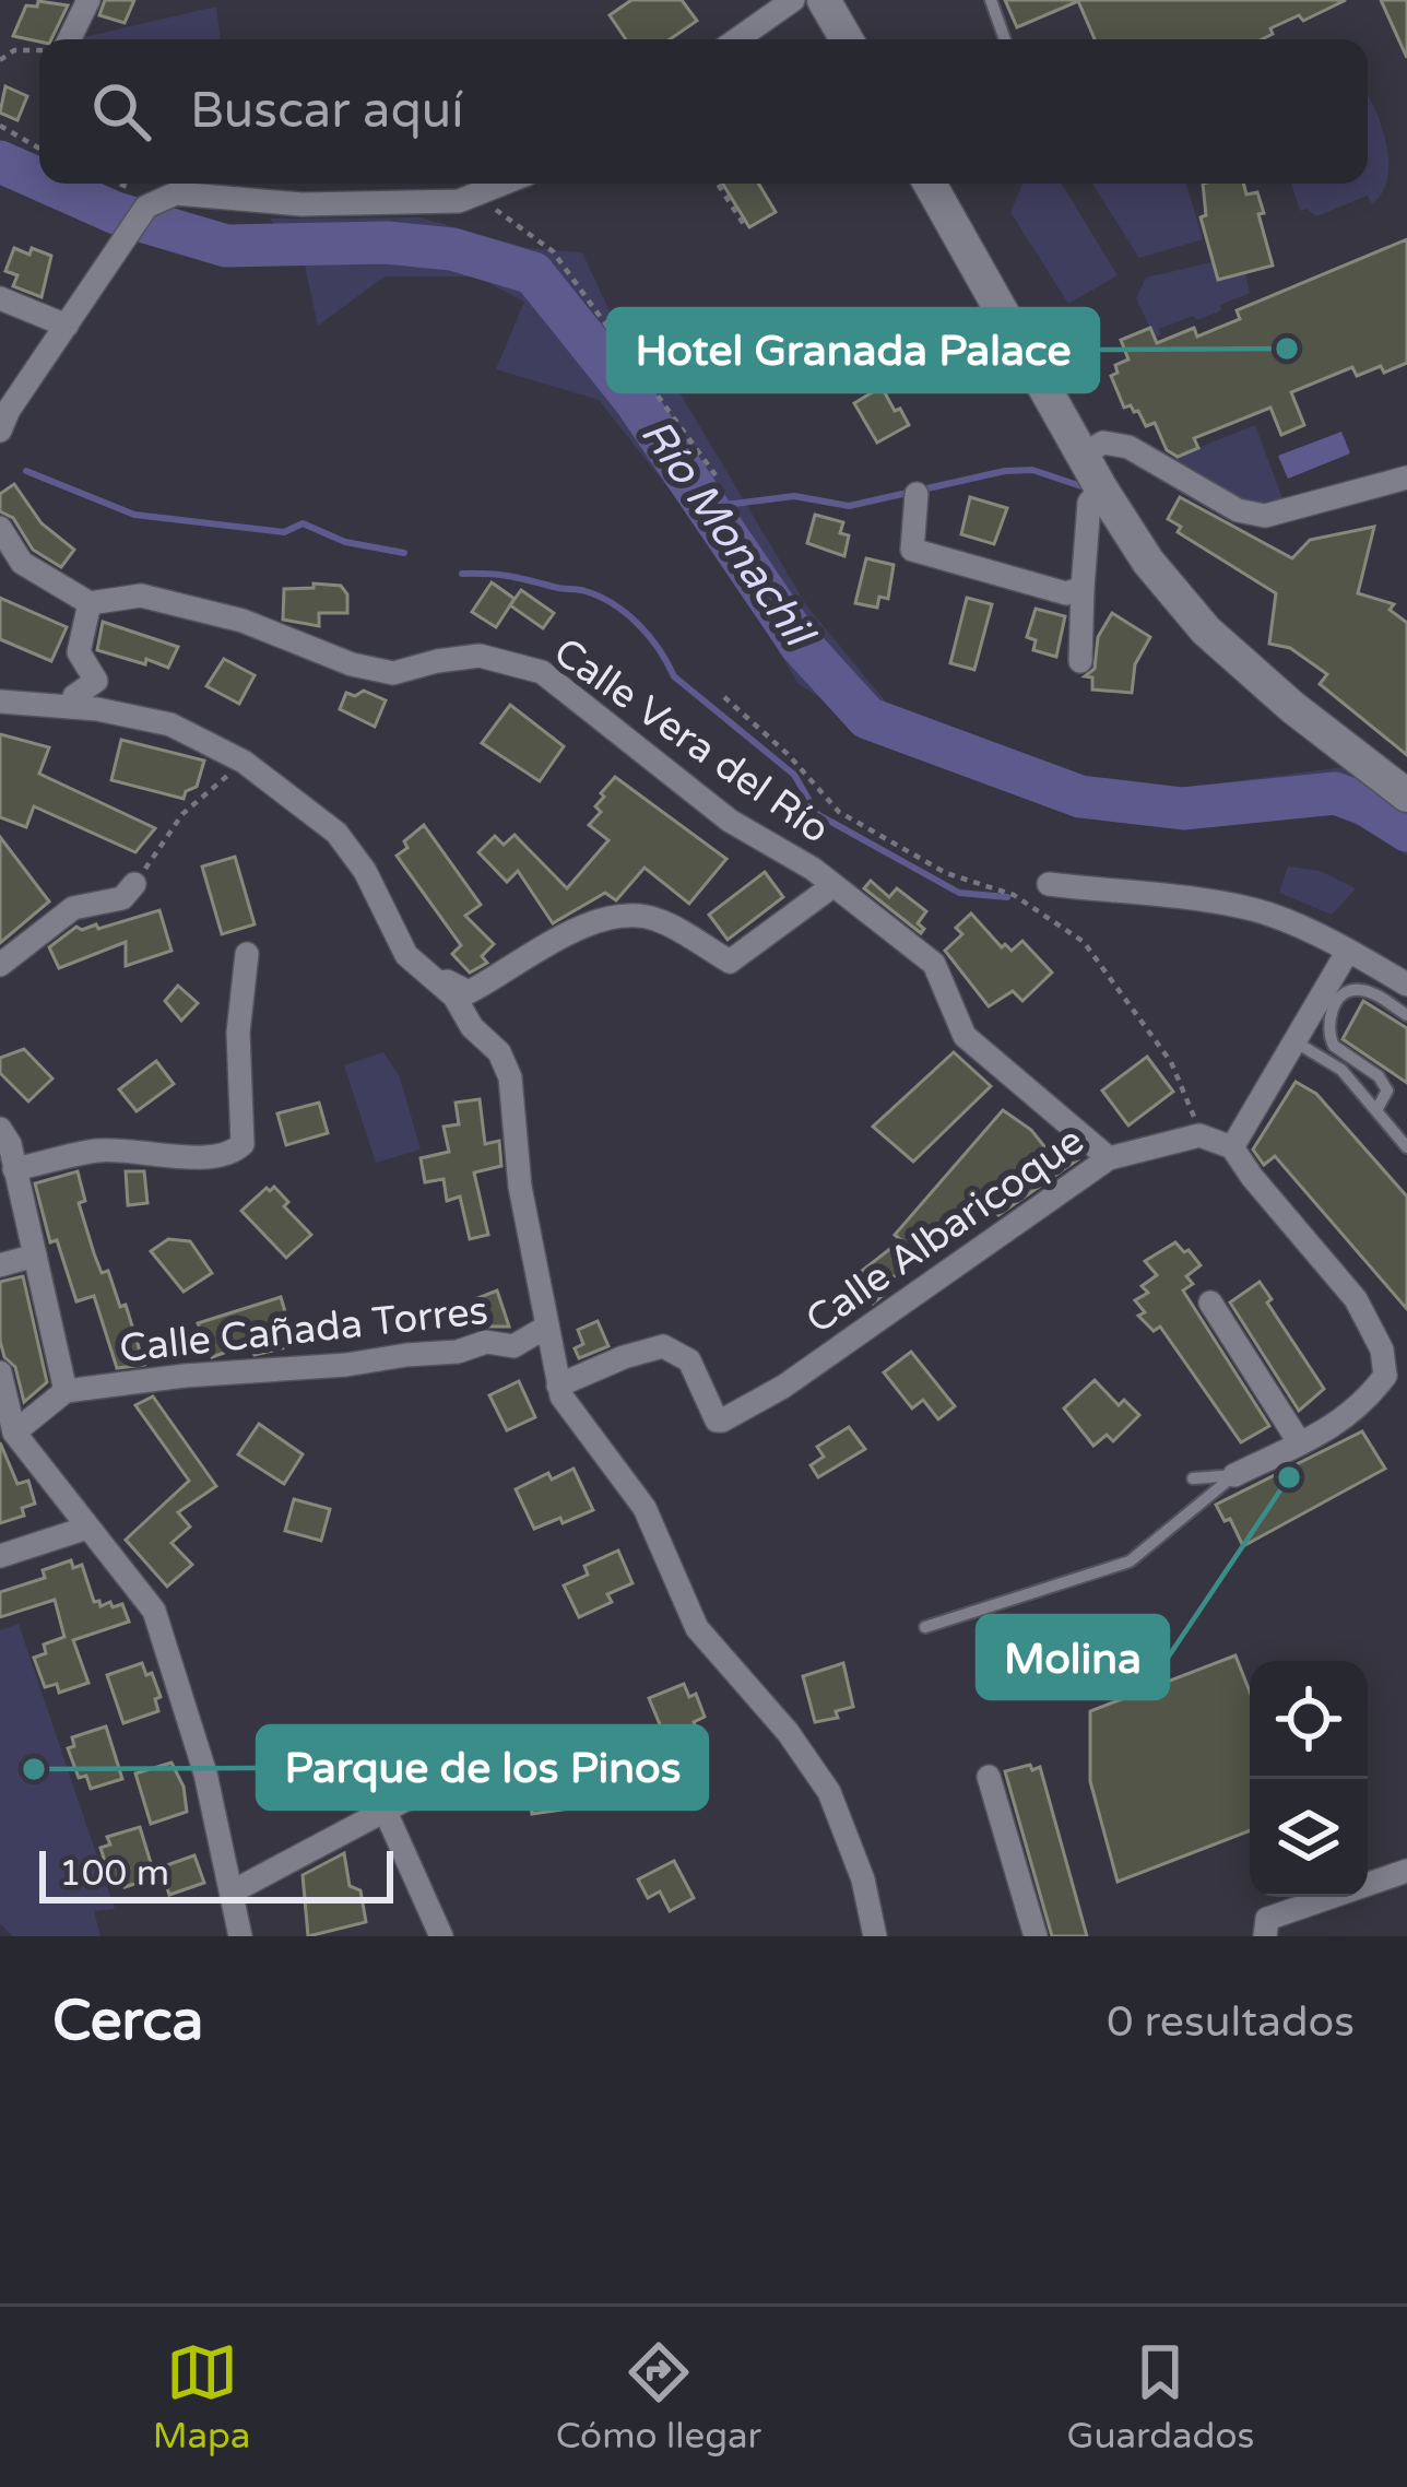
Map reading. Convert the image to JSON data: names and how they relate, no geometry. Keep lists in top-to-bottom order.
{
  "streets": {
    "street": ["Calle Vera del Río", "Calle Albaricoque", "Calle Cañada Torres"]
  },
  "crossings": [
    ["Calle Vera del Río", "Calle Albaricoque"]
  ],
  "water": ["Río Monachil"],
  "places": ["Hotel Granada Palace", "Molina", "Parque de los Pinos"],
  "scale_bar": "100 m",
  "page": {
    "search": "Buscar aquí",
    "scale": "100 m",
    "heading": ["Cerca", "0 resultados"],
    "nav": ["Mapa", "Cómo llegar", "Guardados"]
  }
}
